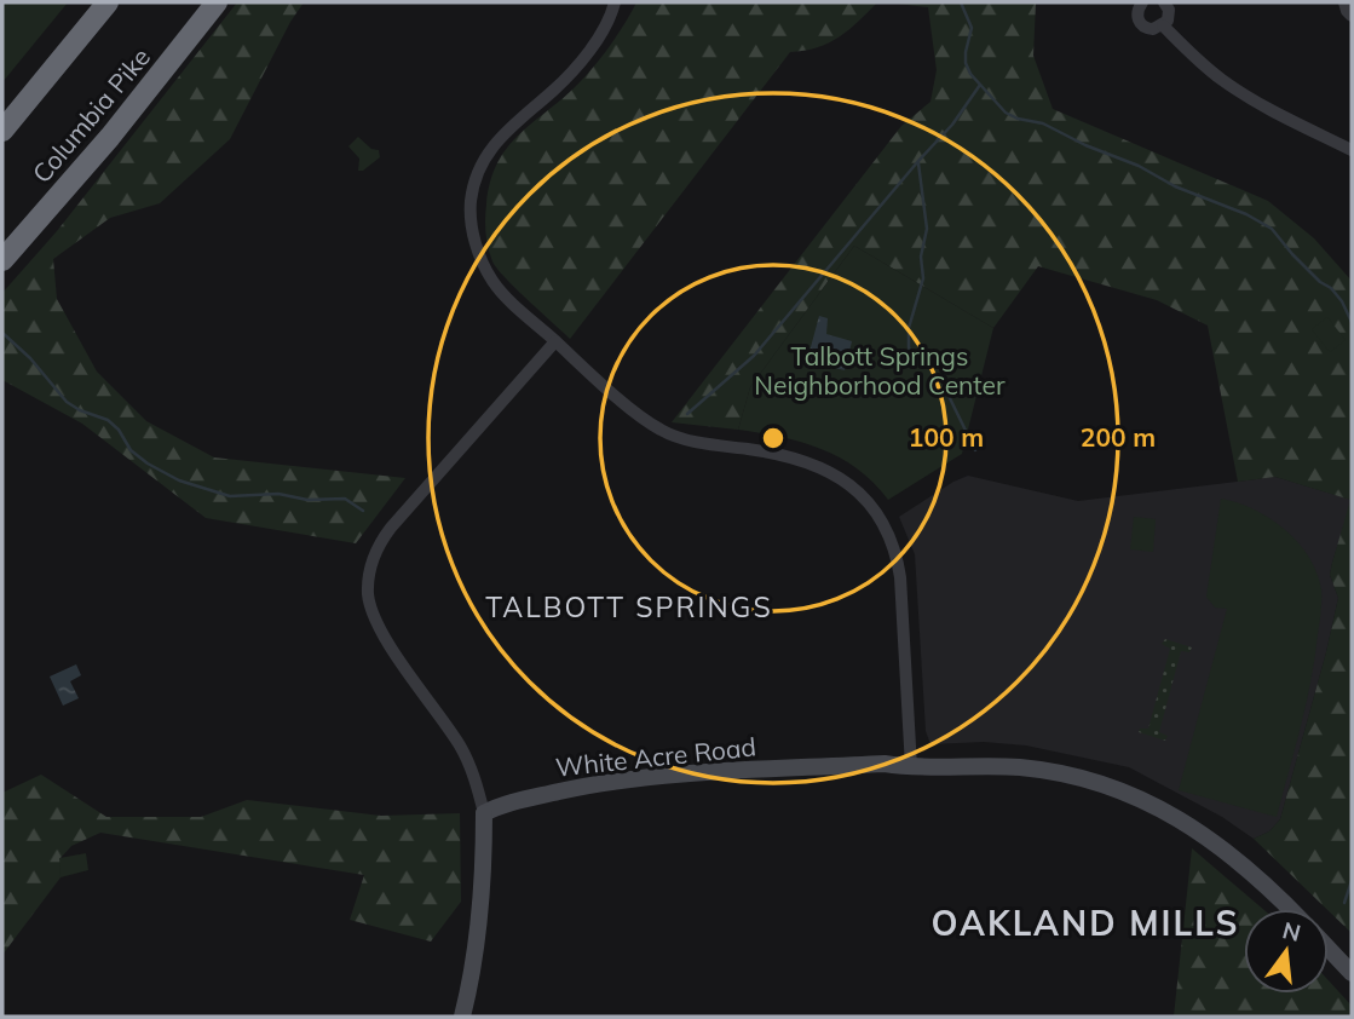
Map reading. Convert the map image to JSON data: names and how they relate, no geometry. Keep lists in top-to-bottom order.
{
  "streets": {
    "highway": ["Columbia Pike"],
    "street": ["White Acre Road"]
  },
  "districts": ["TALBOTT SPRINGS", "OAKLAND MILLS"],
  "parks": ["Talbott Springs Neighborhood Center"],
  "north": "top",
  "rings": ["100 m", "200 m"]
}
